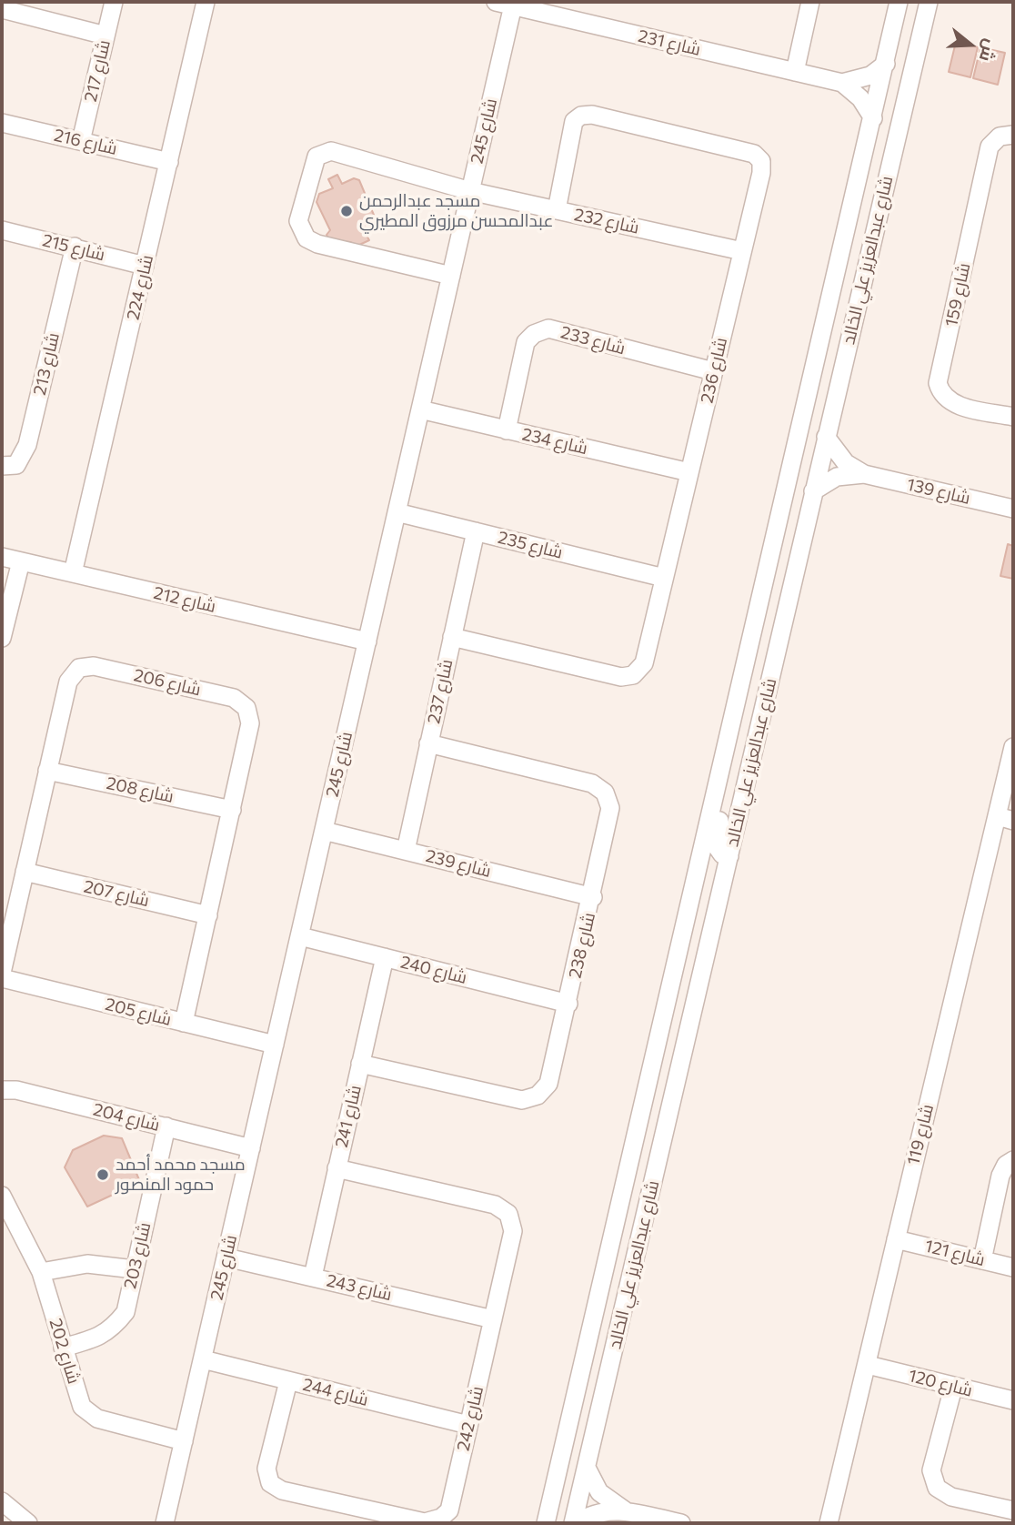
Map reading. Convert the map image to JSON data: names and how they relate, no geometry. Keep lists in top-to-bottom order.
{
  "streets": {
    "street": [
      "شارع 231",
      "شارع 217",
      "شارع 245",
      "شارع 216",
      "شارع 232",
      "شارع 215",
      "شارع عبدالعزيز علي الخالد",
      "شارع 224",
      "شارع 159",
      "شارع 233",
      "شارع 213",
      "شارع 236",
      "شارع 234",
      "شارع 139",
      "شارع 235",
      "شارع 212",
      "شارع 206",
      "شارع 237",
      "شارع 208",
      "شارع 239",
      "شارع 207",
      "شارع 238",
      "شارع 240",
      "شارع 205",
      "شارع 241",
      "شارع 204",
      "شارع 119",
      "شارع 121",
      "شارع 203",
      "شارع 243",
      "شارع 202",
      "شارع 120",
      "شارع 244",
      "شارع 242"
    ]
  },
  "crossings": [
    ["شارع 231", "شارع 245"],
    ["شارع 231", "شارع عبدالعزيز علي الخالد"],
    ["شارع 217", "شارع 216"],
    ["شارع 245", "شارع 232"],
    ["شارع 245", "شارع 234"],
    ["شارع 245", "شارع 235"],
    ["شارع 245", "شارع 212"],
    ["شارع 245", "شارع 239"],
    ["شارع 245", "شارع 240"],
    ["شارع 245", "شارع 205"],
    ["شارع 245", "شارع 204"],
    ["شارع 245", "شارع 243"],
    ["شارع 245", "شارع 202"],
    ["شارع 245", "شارع 244"],
    ["شارع 216", "شارع 224"],
    ["شارع 232", "شارع 236"],
    ["شارع 215", "شارع 224"],
    ["شارع 215", "شارع 213"],
    ["شارع عبدالعزيز علي الخالد", "شارع 139"],
    ["شارع 224", "شارع 212"],
    ["شارع 233", "شارع 236"],
    ["شارع 233", "شارع 234"],
    ["شارع 236", "شارع 234"],
    ["شارع 236", "شارع 235"],
    ["شارع 236", "شارع 237"],
    ["شارع 235", "شارع 237"],
    ["شارع 206", "شارع 208"],
    ["شارع 206", "شارع 207"],
    ["شارع 206", "شارع 205"],
    ["شارع 237", "شارع 239"],
    ["شارع 237", "شارع 238"],
    ["شارع 239", "شارع 238"],
    ["شارع 238", "شارع 240"],
    ["شارع 238", "شارع 241"],
    ["شارع 240", "شارع 241"],
    ["شارع 241", "شارع 243"],
    ["شارع 241", "شارع 242"],
    ["شارع 204", "شارع 203"],
    ["شارع 119", "شارع 121"],
    ["شارع 119", "شارع 120"],
    ["شارع 203", "شارع 202"],
    ["شارع 243", "شارع 242"],
    ["شارع 244", "شارع 242"]
  ],
  "places": ["مسجد عبدالرحمن عبدالمحسن مرزوق المطيري", "مسجد محمد أحمد حمود المنصور"],
  "north": "right"
}
